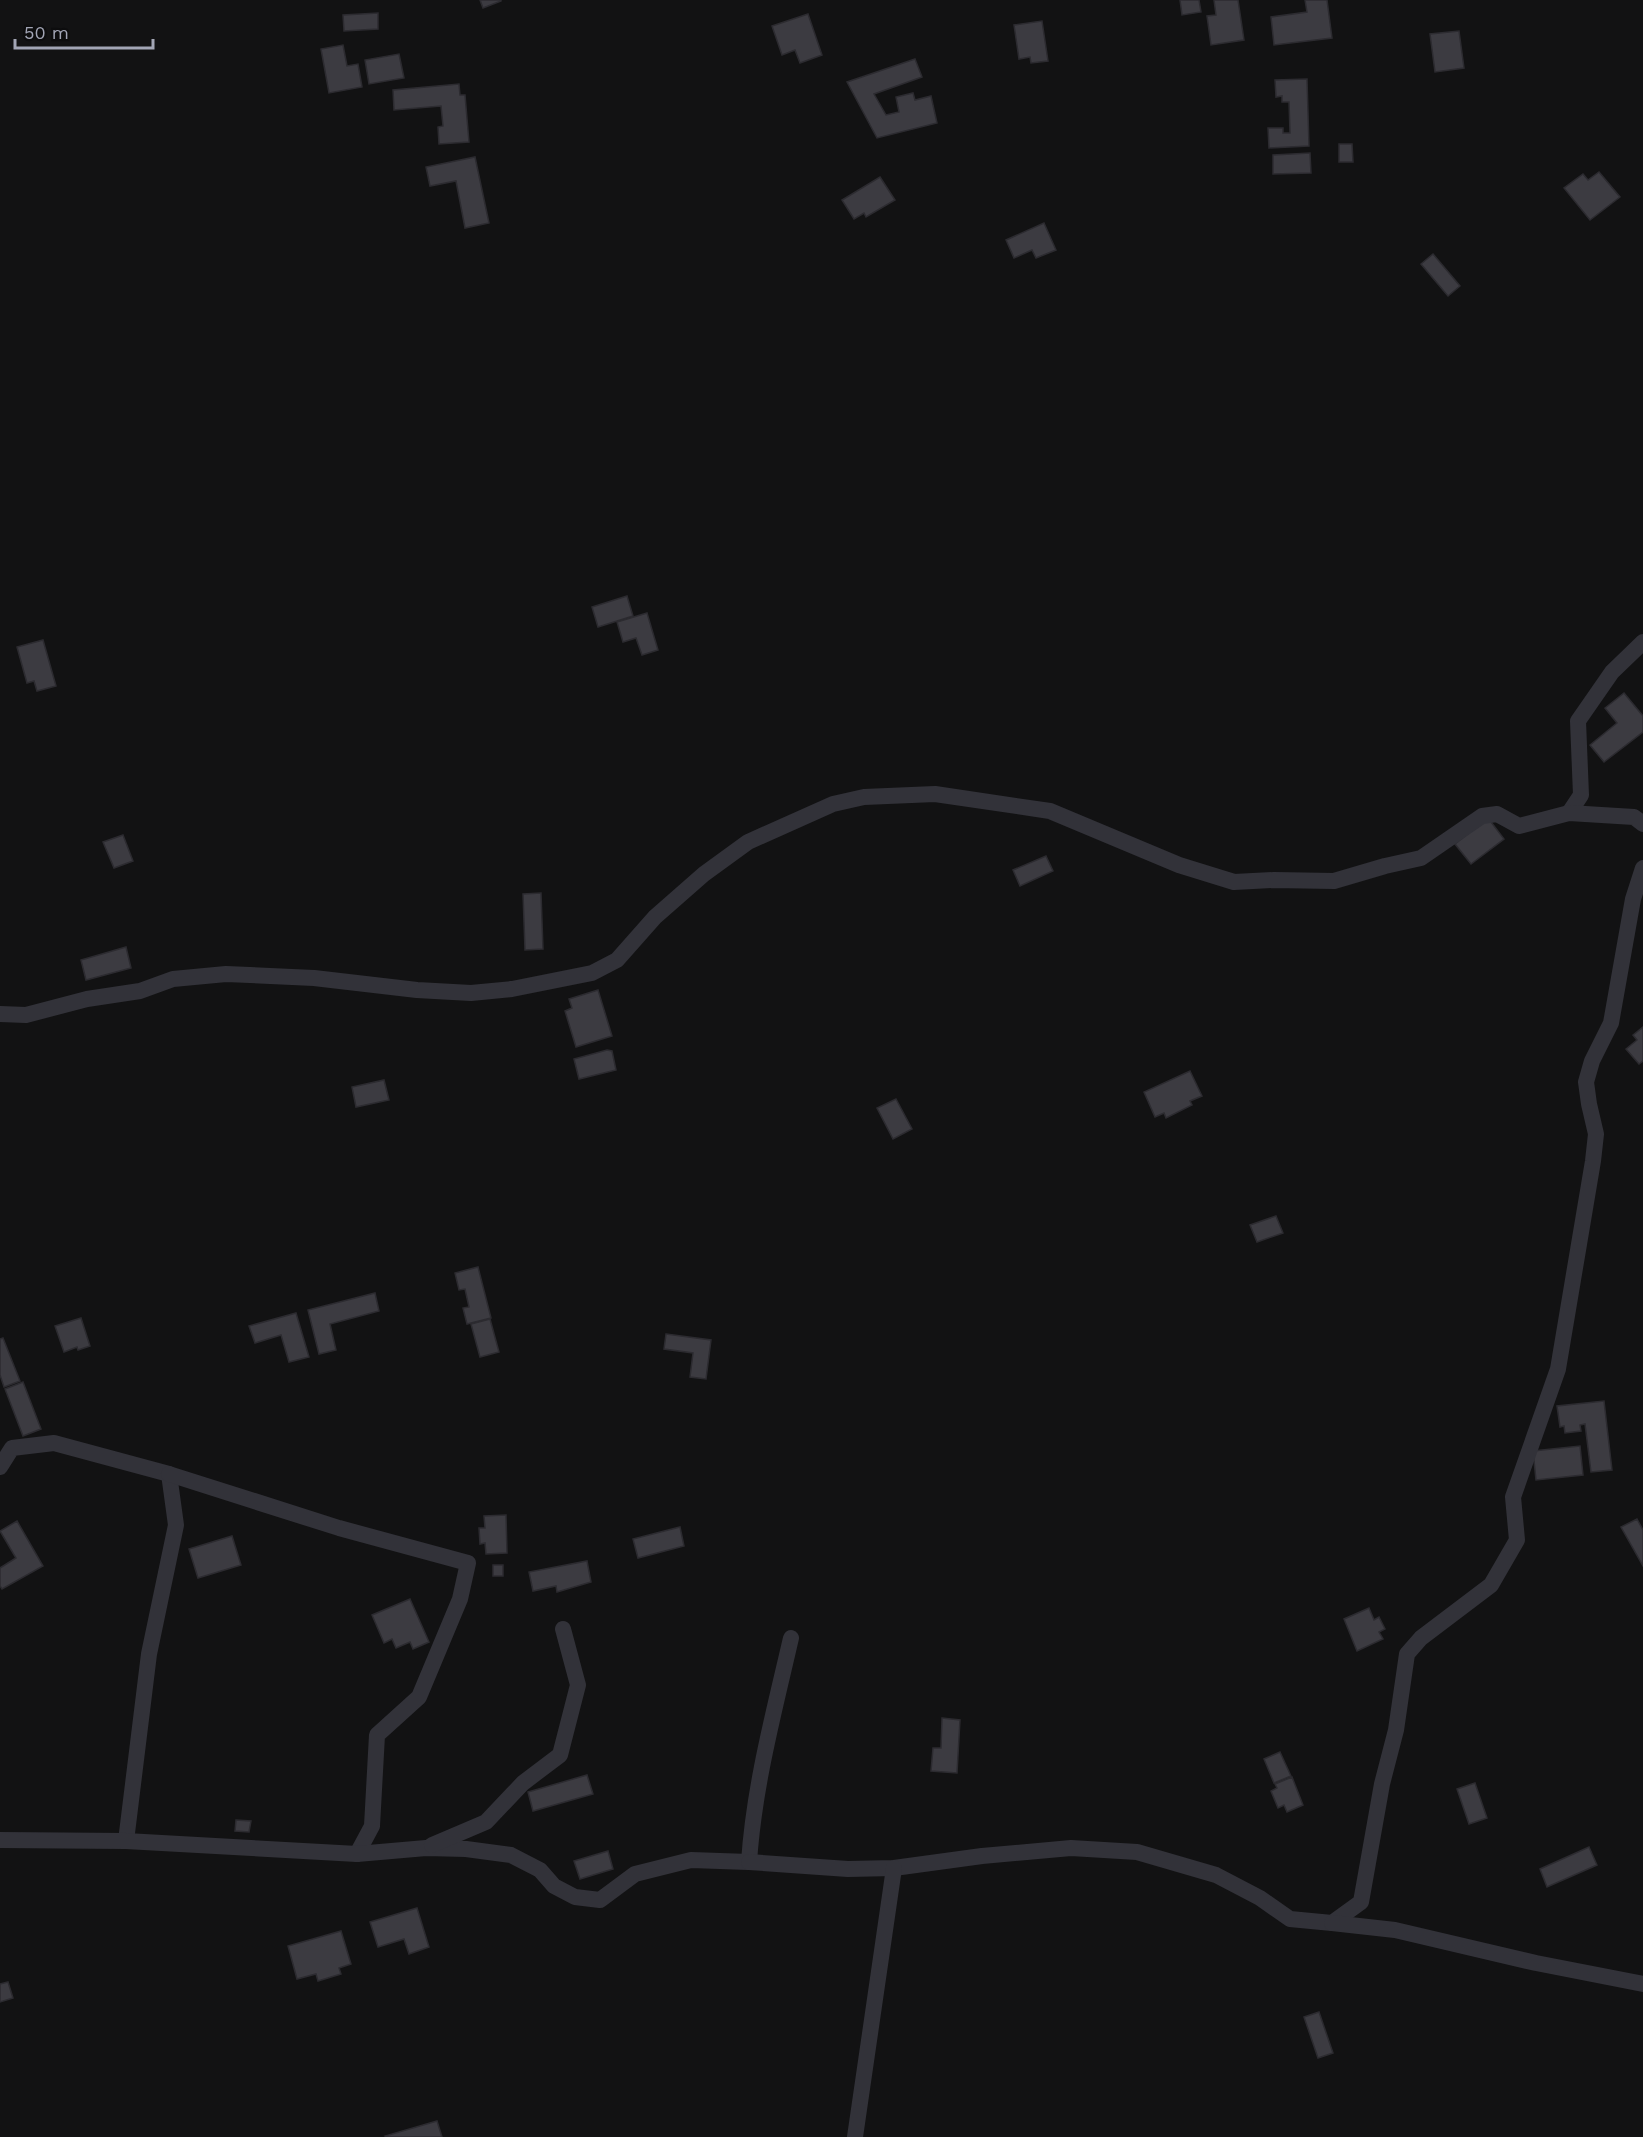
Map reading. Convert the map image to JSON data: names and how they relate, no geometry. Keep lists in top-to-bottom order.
{
  "scale_bar": "50 m"
}
